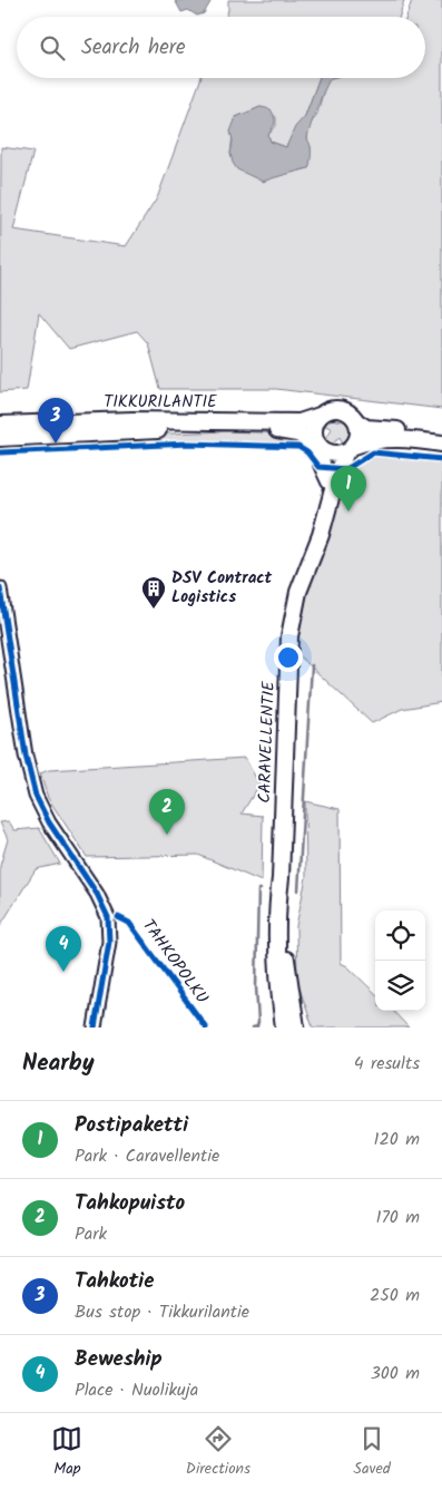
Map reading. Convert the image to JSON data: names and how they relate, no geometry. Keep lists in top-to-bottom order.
{
  "streets": {
    "main road": ["TIKKURILANTIE", "CARAVELLENTIE"],
    "cycle path": ["TAHKOPOLKU"]
  },
  "crossings": [
    ["TIKKURILANTIE", "CARAVELLENTIE"]
  ],
  "places": {
    "building": ["DSV Contract Logistics"]
  },
  "page": {
    "search": "Search here",
    "pins": [
      "3",
      "1",
      "2",
      "4"
    ],
    "heading": ["Nearby", "4 results"],
    "list": [
      {
        "mark": "1",
        "name": "Postipaketti",
        "note": "Park · Caravellentie",
        "value": "120 m"
      },
      {
        "mark": "2",
        "name": "Tahkopuisto",
        "note": "Park",
        "value": "170 m"
      },
      {
        "mark": "3",
        "name": "Tahkotie",
        "note": "Bus stop · Tikkurilantie",
        "value": "250 m"
      },
      {
        "mark": "4",
        "name": "Beweship",
        "note": "Place · Nuolikuja",
        "value": "300 m"
      }
    ],
    "nav": ["Map", "Directions", "Saved"]
  }
}
